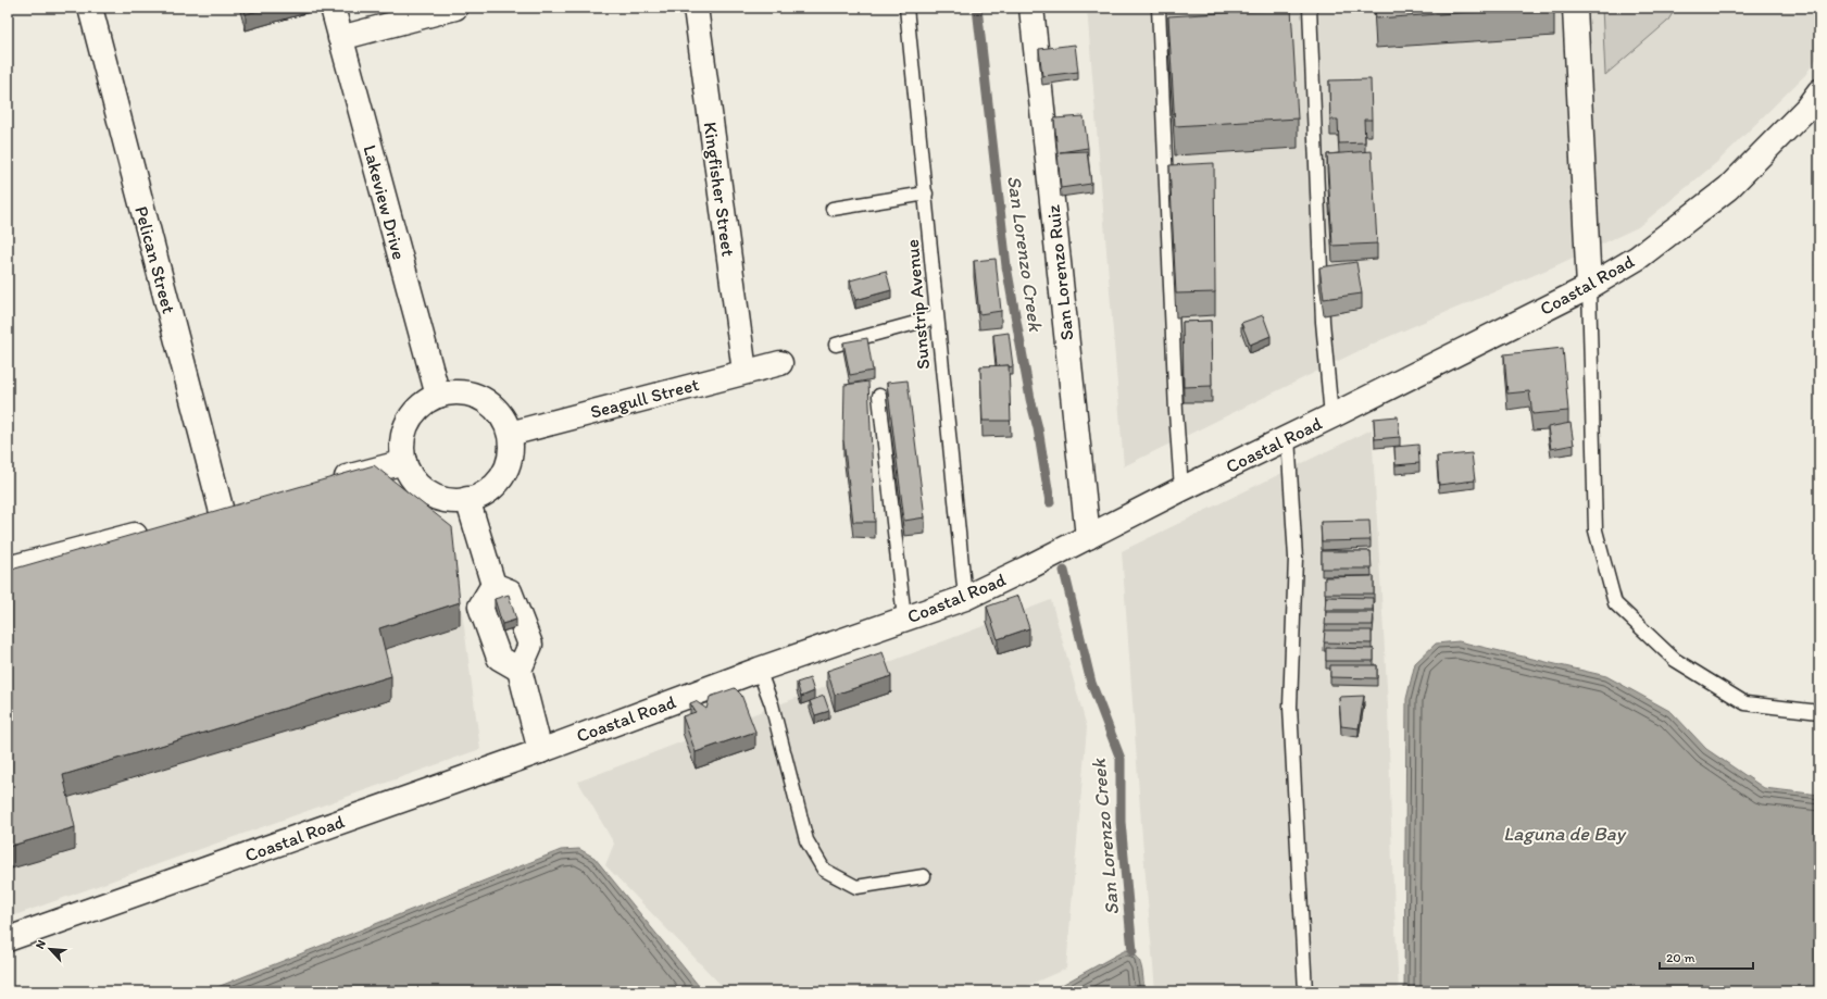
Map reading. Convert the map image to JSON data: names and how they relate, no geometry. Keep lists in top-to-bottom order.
{
  "streets": {
    "street": [
      "Kingfisher Street",
      "Lakeview Drive",
      "Pelican Street",
      "San Lorenzo Ruiz",
      "Coastal Road",
      "Seagull Street"
    ],
    "lane": ["Sunstrip Avenue"]
  },
  "crossings": [
    ["Kingfisher Street", "Seagull Street"],
    ["Lakeview Drive", "Seagull Street"],
    ["San Lorenzo Ruiz", "Coastal Road"],
    ["Coastal Road", "Sunstrip Avenue"]
  ],
  "water": ["San Lorenzo Creek", "Laguna de Bay"],
  "scale_bar": "20 m",
  "north": "top left"
}
